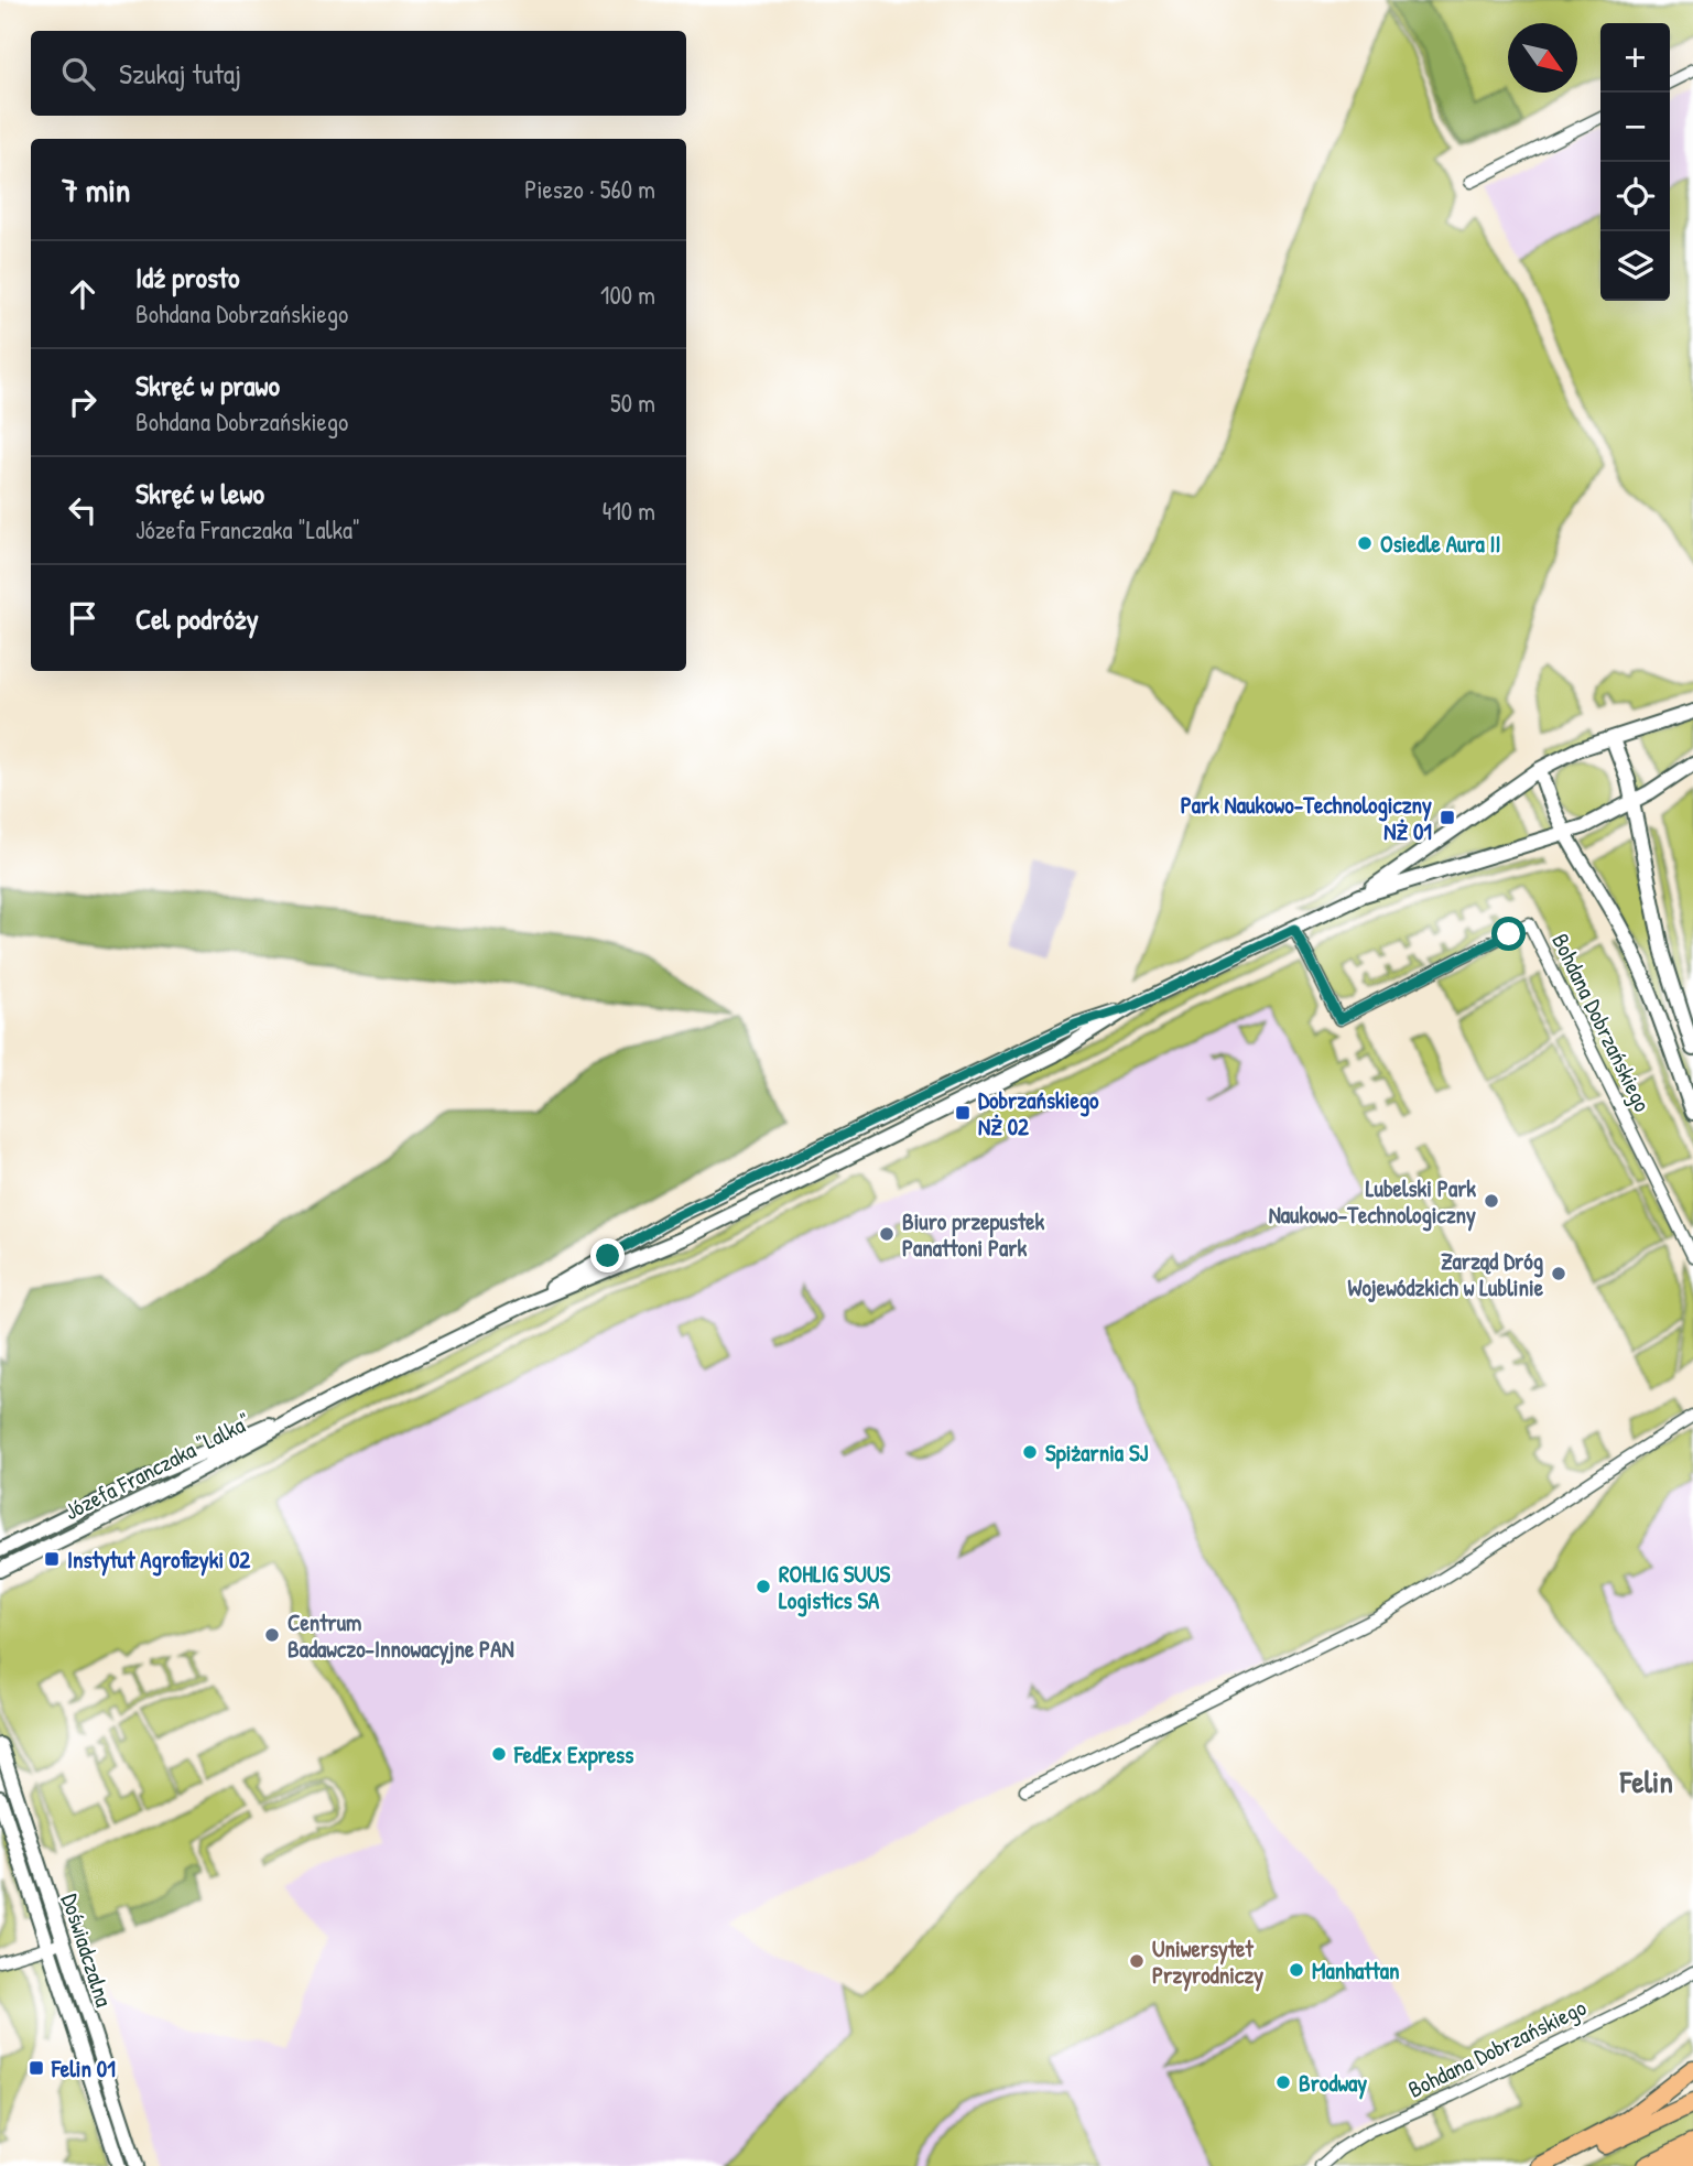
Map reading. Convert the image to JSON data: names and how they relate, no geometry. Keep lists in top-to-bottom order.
{
  "streets": {
    "street": ["Bohdana Dobrzańskiego", "Józefa Franczaka \"Lalka\"", "Doświadczalna"]
  },
  "crossings": [
    ["Bohdana Dobrzańskiego", "Józefa Franczaka \"Lalka\""]
  ],
  "districts": ["Felin"],
  "places": {
    "other": [
      "Osiedle Aura II",
      "Lubelski Park Naukowo-Technologiczny",
      "Biuro przepustek Panattoni Park",
      "Zarząd Dróg Wojewódzkich w Lublinie",
      "Spiżarnia SJ",
      "ROHLIG SUUS Logistics SA",
      "Centrum Badawczo-Innowacyjne PAN",
      "FedEx Express",
      "Uniwersytet Przyrodniczy",
      "Manhattan",
      "Brodway"
    ],
    "transit": [
      "Park Naukowo-Technologiczny NŻ 01",
      "Dobrzańskiego NŻ 02",
      "Instytut Agrofizyki 02",
      "Felin 01"
    ]
  },
  "north": "bottom right",
  "page": {
    "map_buttons": ["+", "−"],
    "search": "Szukaj tutaj",
    "heading": ["7 min", "Pieszo · 560 m"],
    "list": [
      ["Idź prosto", "Bohdana Dobrzańskiego", "100 m"],
      ["Skręć w prawo", "Bohdana Dobrzańskiego", "50 m"],
      ["Skręć w lewo", "Józefa Franczaka \"Lalka\"", "410 m"],
      "Cel podróży"
    ]
  }
}
